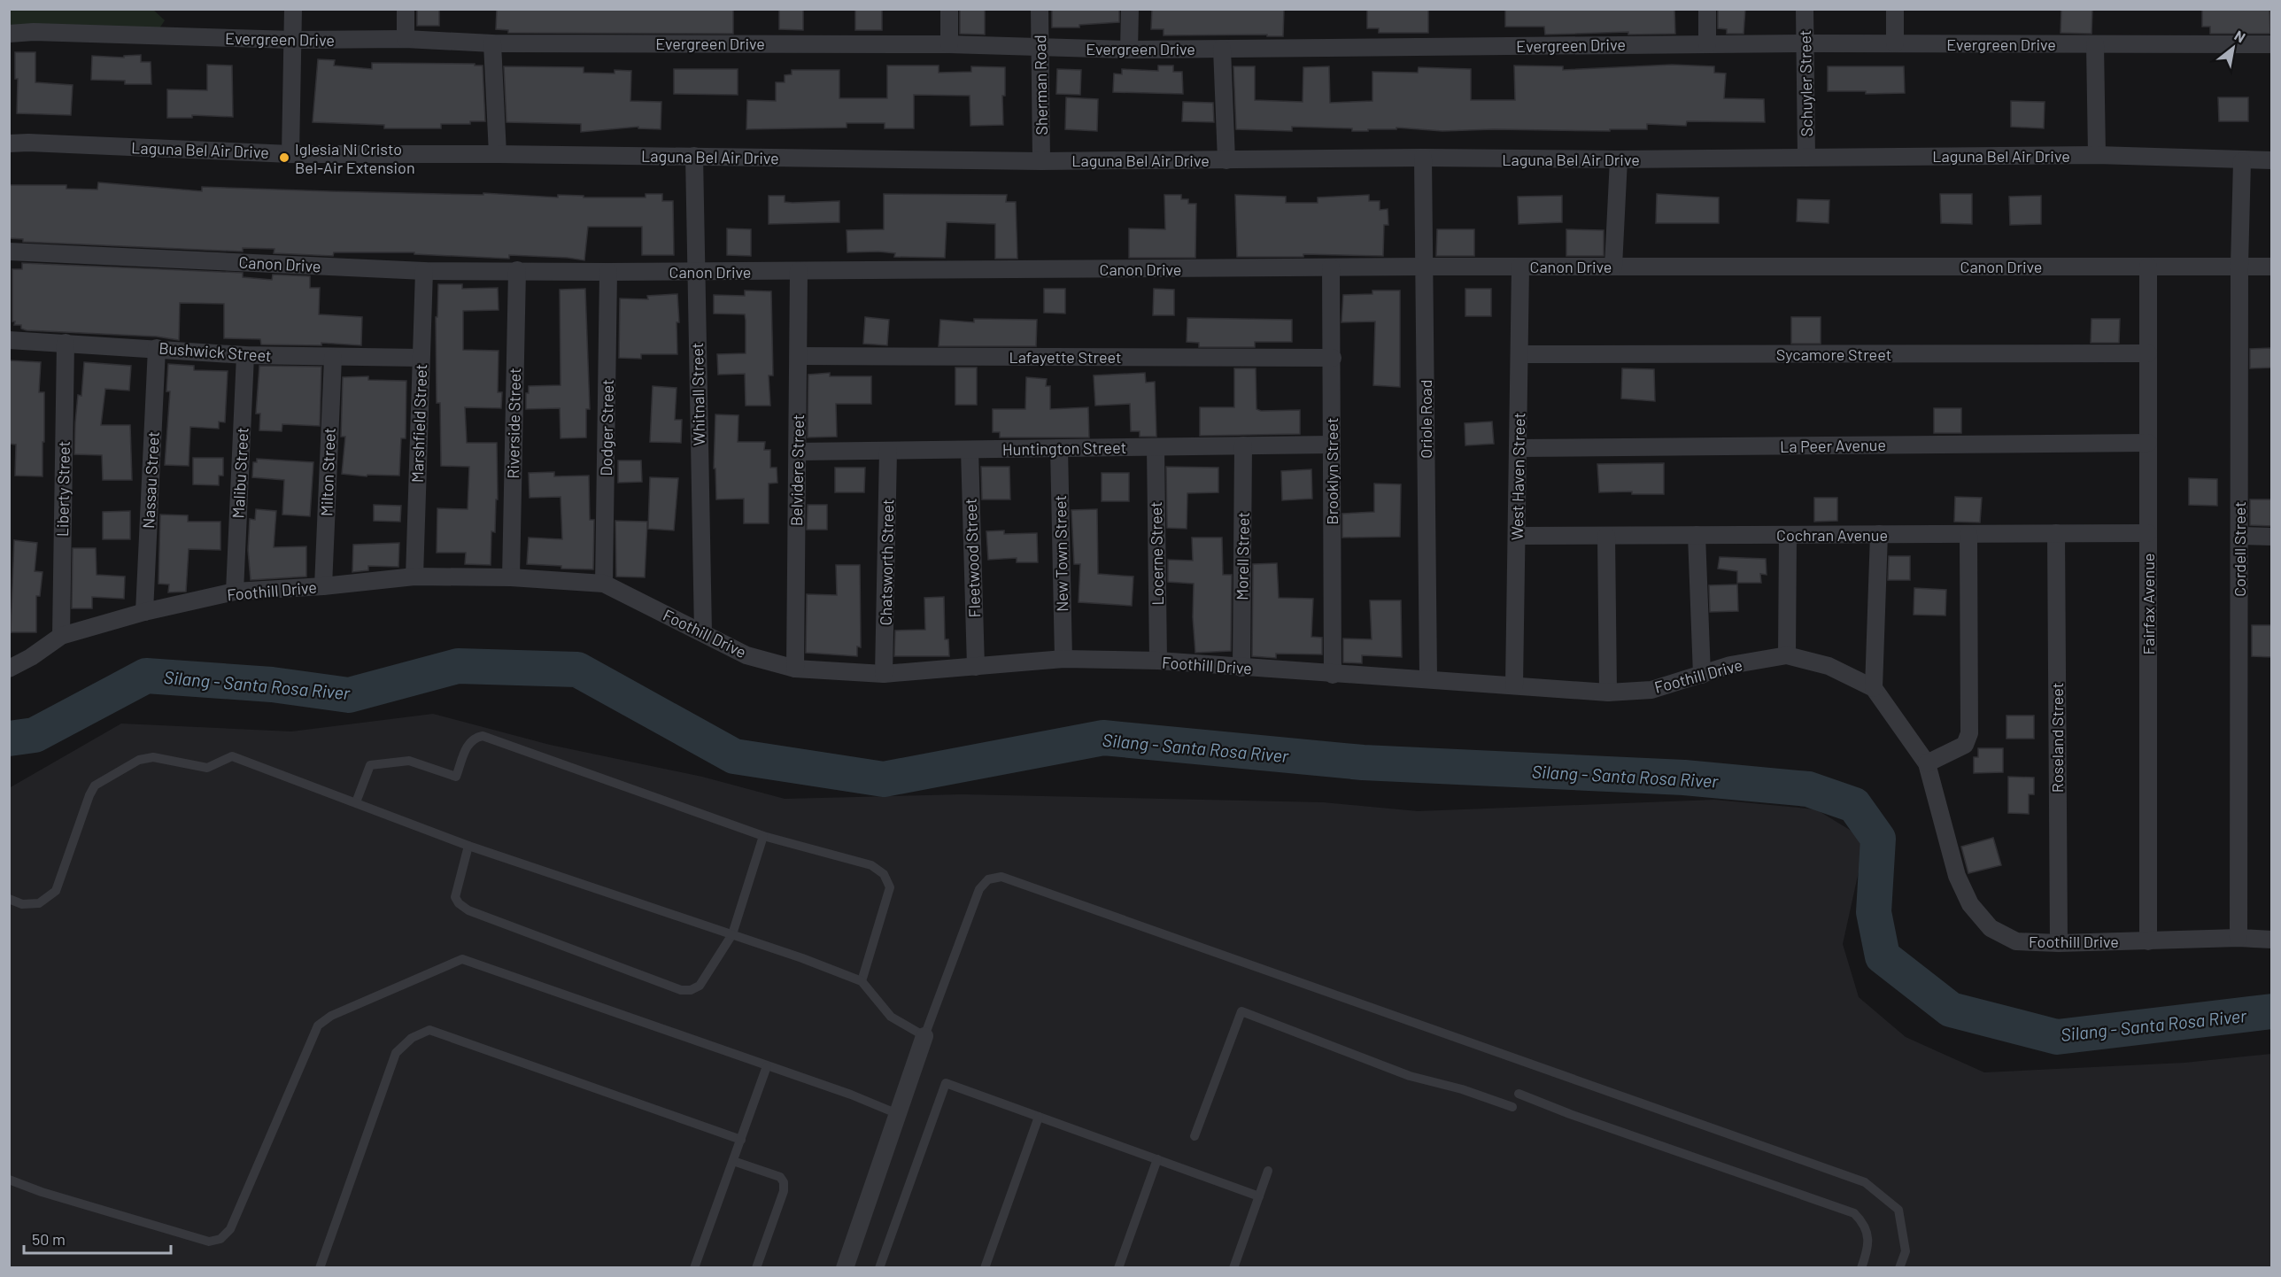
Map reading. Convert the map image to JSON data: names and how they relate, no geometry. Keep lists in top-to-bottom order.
{
  "streets": {
    "street": [
      "Evergreen Drive",
      "Schuyler Street",
      "Sherman Road",
      "Laguna Bel Air Drive",
      "Canon Drive",
      "Bushwick Street",
      "Sycamore Street",
      "Lafayette Street",
      "Whitnall Street",
      "Oriole Road",
      "Marshfield Street",
      "Riverside Street",
      "Dodger Street",
      "La Peer Avenue",
      "Huntington Street",
      "Belvidere Street",
      "Brooklyn Street",
      "Milton Street",
      "Malibu Street",
      "West Haven Street",
      "Nassau Street",
      "Liberty Street",
      "Cochran Avenue",
      "Cordell Street",
      "New Town Street",
      "Locerne Street",
      "Morell Street",
      "Fleetwood Street",
      "Chatsworth Street",
      "Foothill Drive",
      "Fairfax Avenue",
      "Roseland Street"
    ]
  },
  "crossings": [
    ["Evergreen Drive", "Schuyler Street"],
    ["Evergreen Drive", "Sherman Road"],
    ["Schuyler Street", "Laguna Bel Air Drive"],
    ["Sherman Road", "Laguna Bel Air Drive"],
    ["Laguna Bel Air Drive", "Whitnall Street"],
    ["Laguna Bel Air Drive", "Oriole Road"],
    ["Laguna Bel Air Drive", "Cordell Street"],
    ["Canon Drive", "Whitnall Street"],
    ["Canon Drive", "Oriole Road"],
    ["Canon Drive", "Marshfield Street"],
    ["Canon Drive", "Riverside Street"],
    ["Canon Drive", "Dodger Street"],
    ["Canon Drive", "Belvidere Street"],
    ["Canon Drive", "Brooklyn Street"],
    ["Canon Drive", "West Haven Street"],
    ["Canon Drive", "Cordell Street"],
    ["Canon Drive", "Fairfax Avenue"],
    ["Bushwick Street", "Marshfield Street"],
    ["Bushwick Street", "Milton Street"],
    ["Bushwick Street", "Malibu Street"],
    ["Bushwick Street", "Nassau Street"],
    ["Bushwick Street", "Liberty Street"],
    ["Sycamore Street", "West Haven Street"],
    ["Sycamore Street", "Fairfax Avenue"],
    ["Lafayette Street", "Belvidere Street"],
    ["Lafayette Street", "Brooklyn Street"],
    ["Whitnall Street", "Foothill Drive"],
    ["Oriole Road", "Foothill Drive"],
    ["Marshfield Street", "Foothill Drive"],
    ["Riverside Street", "Foothill Drive"],
    ["Dodger Street", "Foothill Drive"],
    ["La Peer Avenue", "West Haven Street"],
    ["La Peer Avenue", "Fairfax Avenue"],
    ["Huntington Street", "Belvidere Street"],
    ["Huntington Street", "Brooklyn Street"],
    ["Huntington Street", "New Town Street"],
    ["Huntington Street", "Locerne Street"],
    ["Huntington Street", "Morell Street"],
    ["Huntington Street", "Fleetwood Street"],
    ["Huntington Street", "Chatsworth Street"],
    ["Belvidere Street", "Foothill Drive"],
    ["Brooklyn Street", "Foothill Drive"],
    ["Milton Street", "Foothill Drive"],
    ["Malibu Street", "Foothill Drive"],
    ["West Haven Street", "Cochran Avenue"],
    ["West Haven Street", "Foothill Drive"],
    ["Nassau Street", "Foothill Drive"],
    ["Liberty Street", "Foothill Drive"],
    ["Cochran Avenue", "Fairfax Avenue"],
    ["Cochran Avenue", "Roseland Street"],
    ["Cordell Street", "Foothill Drive"],
    ["New Town Street", "Foothill Drive"],
    ["Locerne Street", "Foothill Drive"],
    ["Morell Street", "Foothill Drive"],
    ["Fleetwood Street", "Foothill Drive"],
    ["Chatsworth Street", "Foothill Drive"],
    ["Foothill Drive", "Fairfax Avenue"],
    ["Foothill Drive", "Roseland Street"]
  ],
  "water": ["Silang - Santa Rosa River"],
  "places": ["Iglesia Ni Cristo Bel-Air Extension"],
  "scale_bar": "50 m",
  "north": "top right"
}
